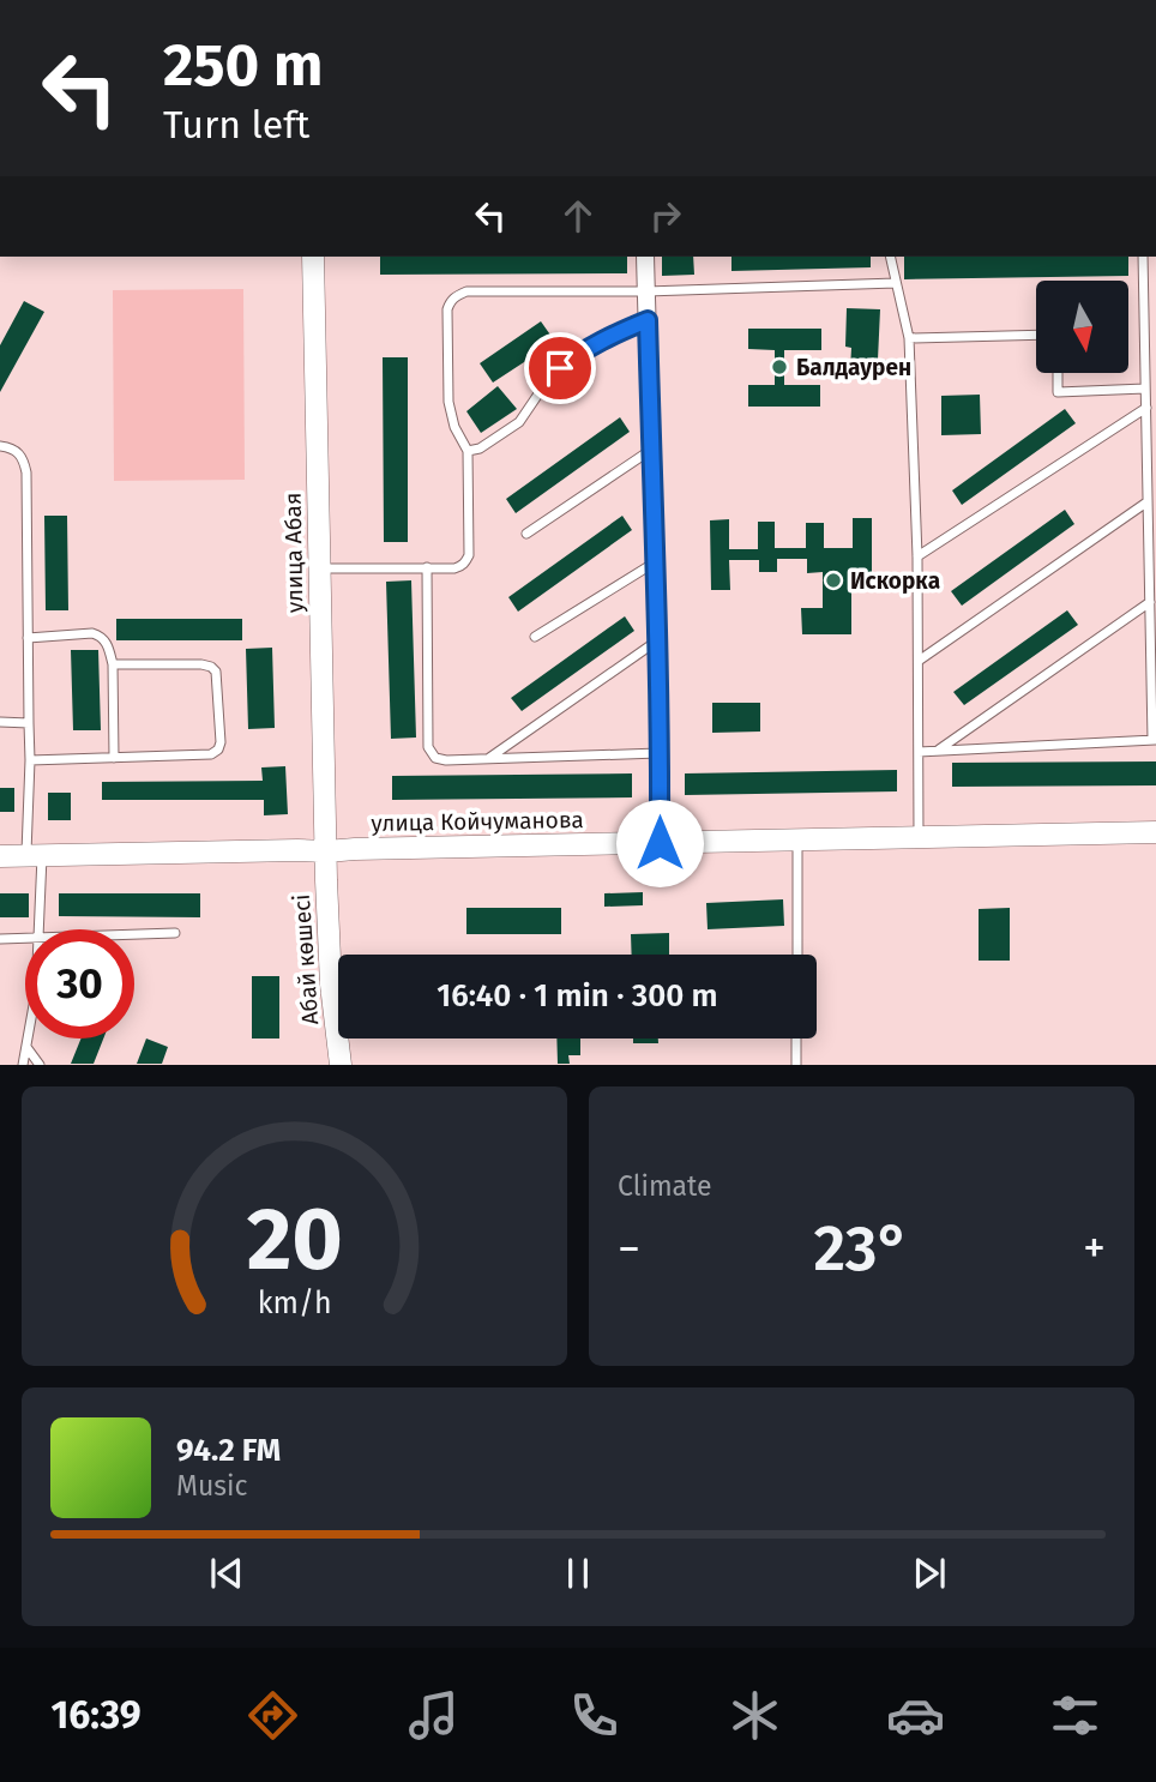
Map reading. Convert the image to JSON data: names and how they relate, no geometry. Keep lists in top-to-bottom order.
{
  "streets": {
    "street": ["улица Абая", "улица Койчуманова", "Абай көшесі"]
  },
  "crossings": [
    ["улица Абая", "улица Койчуманова"],
    ["улица Абая", "Абай көшесі"],
    ["улица Койчуманова", "Абай көшесі"]
  ],
  "places": ["Балдаурен", "Искоркa"],
  "north": "bottom",
  "page": {
    "turn": ["250 m", "Turn left"],
    "limit": "30",
    "trip": "16:40 · 1 min · 300 m",
    "tile": "Climate",
    "heat": ["−", "23°", "+"],
    "song": ["94.2 FM", "Music"],
    "tabs": "16:39",
    "gauge": ["20", "km/h"]
  }
}
